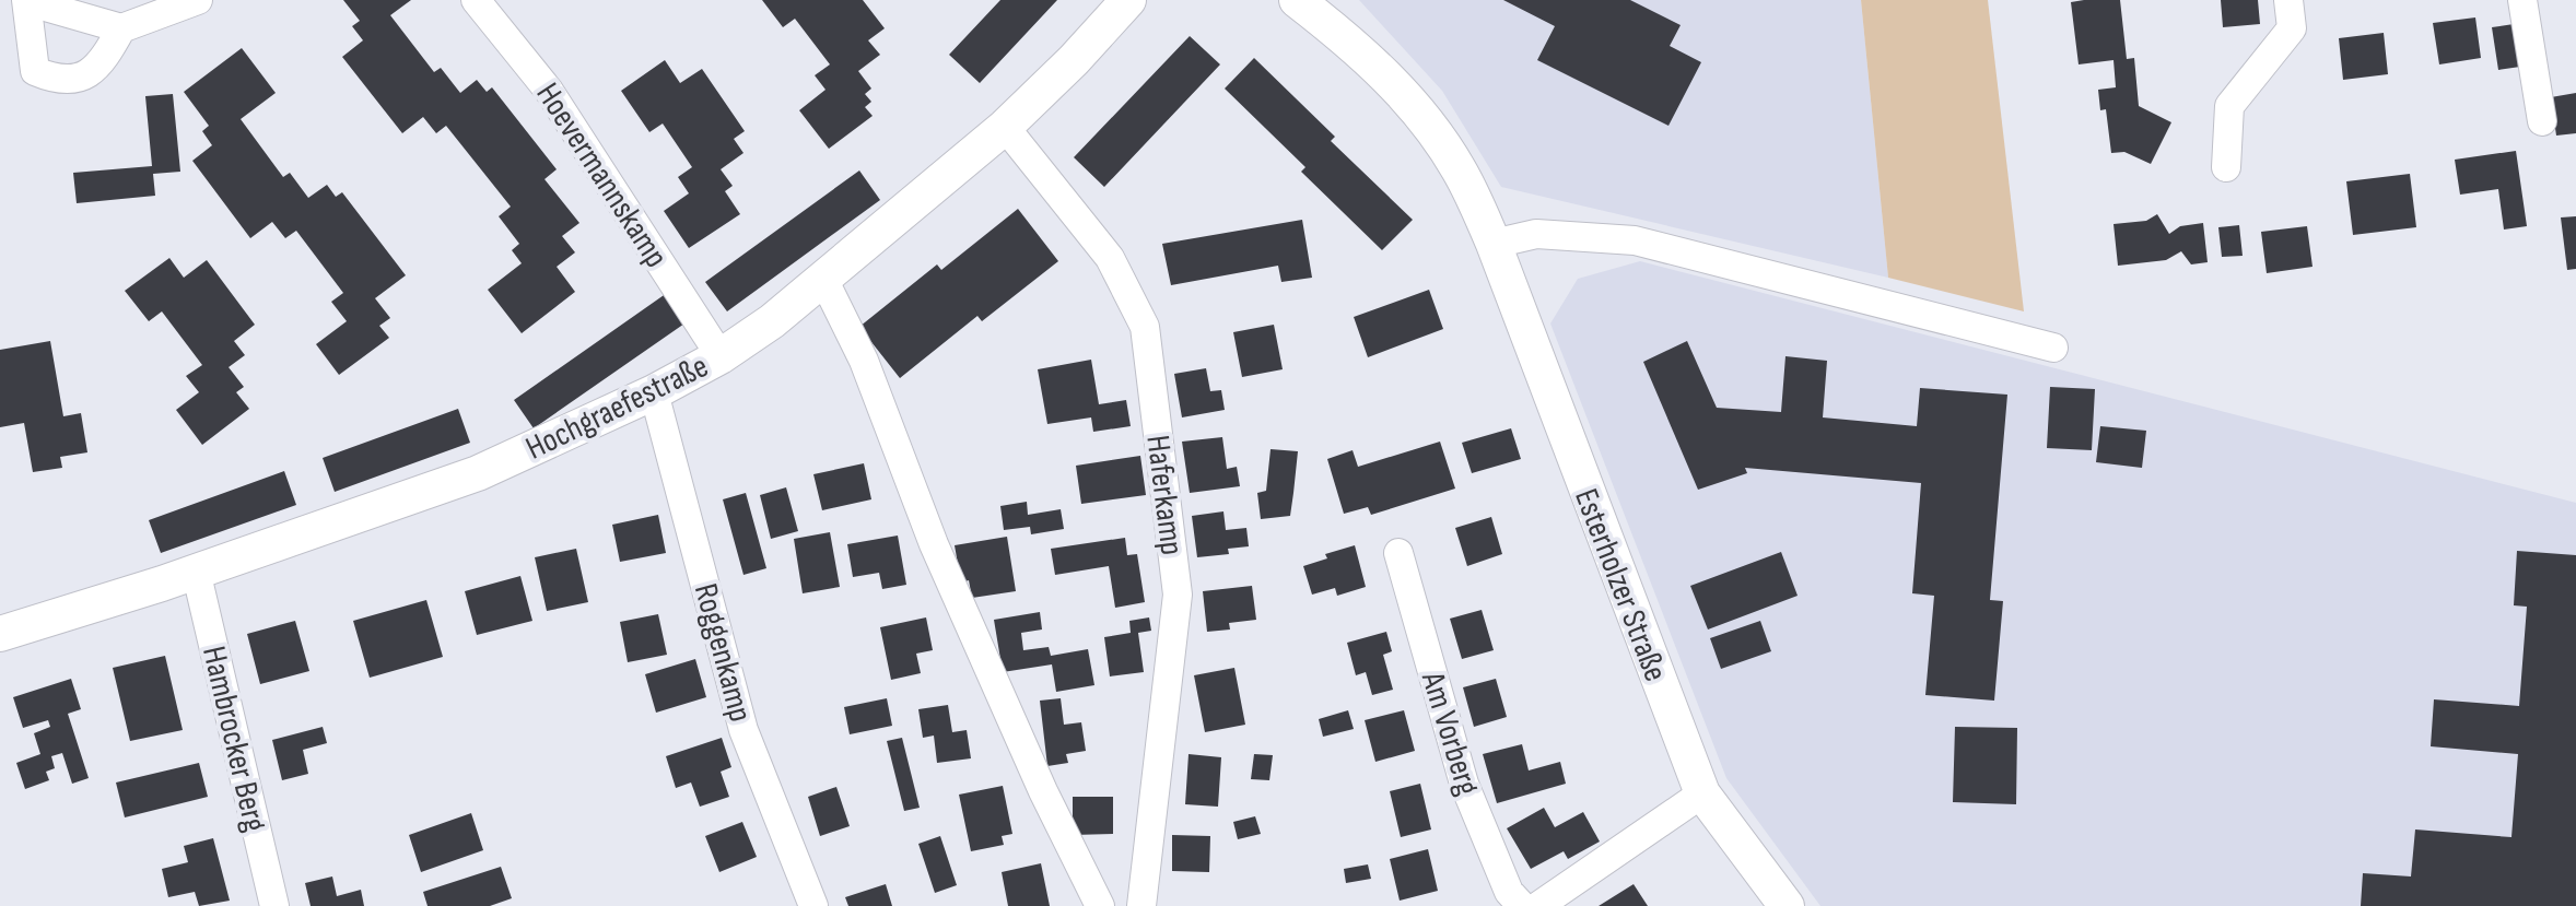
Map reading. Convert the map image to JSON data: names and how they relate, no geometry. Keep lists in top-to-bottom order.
{
  "streets": {
    "main road": ["Hochgraefestraße", "Esterholzer Straße"],
    "street": [
      "Hoevermannskamp",
      "Haferkamp",
      "Roggenkamp",
      "Am Vorberg",
      "Hambrocker Berg"
    ]
  },
  "crossings": [
    ["Hoevermannskamp", "Hochgraefestraße"],
    ["Hochgraefestraße", "Haferkamp"],
    ["Hochgraefestraße", "Roggenkamp"],
    ["Hochgraefestraße", "Hambrocker Berg"]
  ]
}
